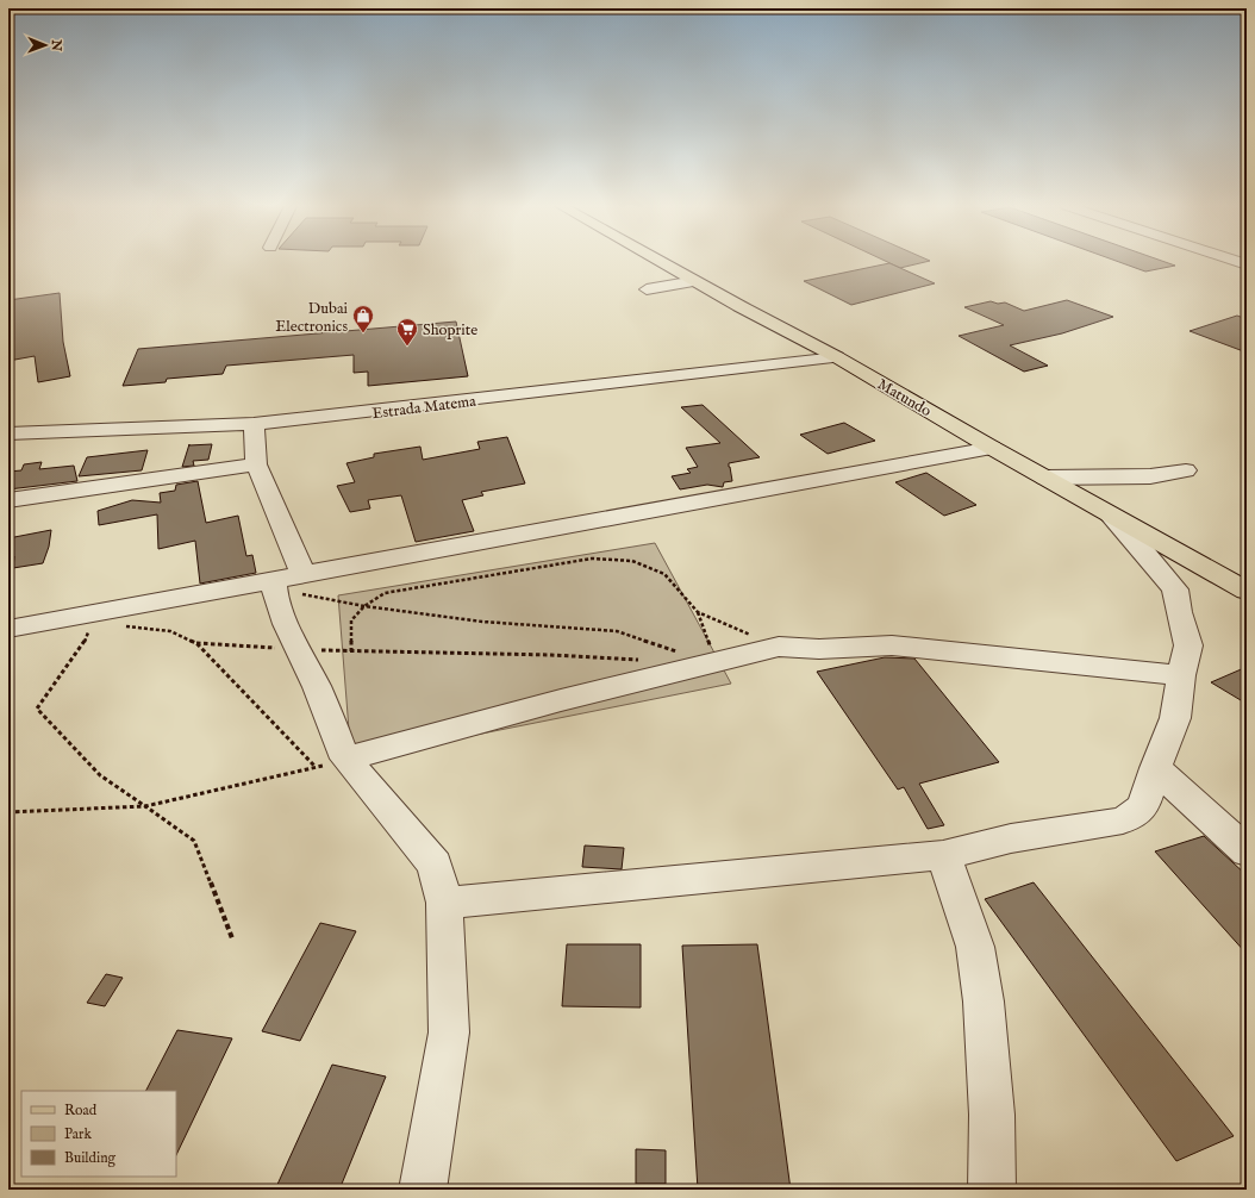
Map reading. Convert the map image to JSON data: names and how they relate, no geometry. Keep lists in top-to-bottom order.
{
  "streets": {
    "main road": ["Matundo"],
    "street": ["Estrada Matema"]
  },
  "crossings": [
    ["Matundo", "Estrada Matema"]
  ],
  "places": {
    "shop": ["Dubai Electronics"],
    "supermarket": ["Shoprite"]
  },
  "legend": ["Road", "Park", "Building"],
  "north": "right"
}
